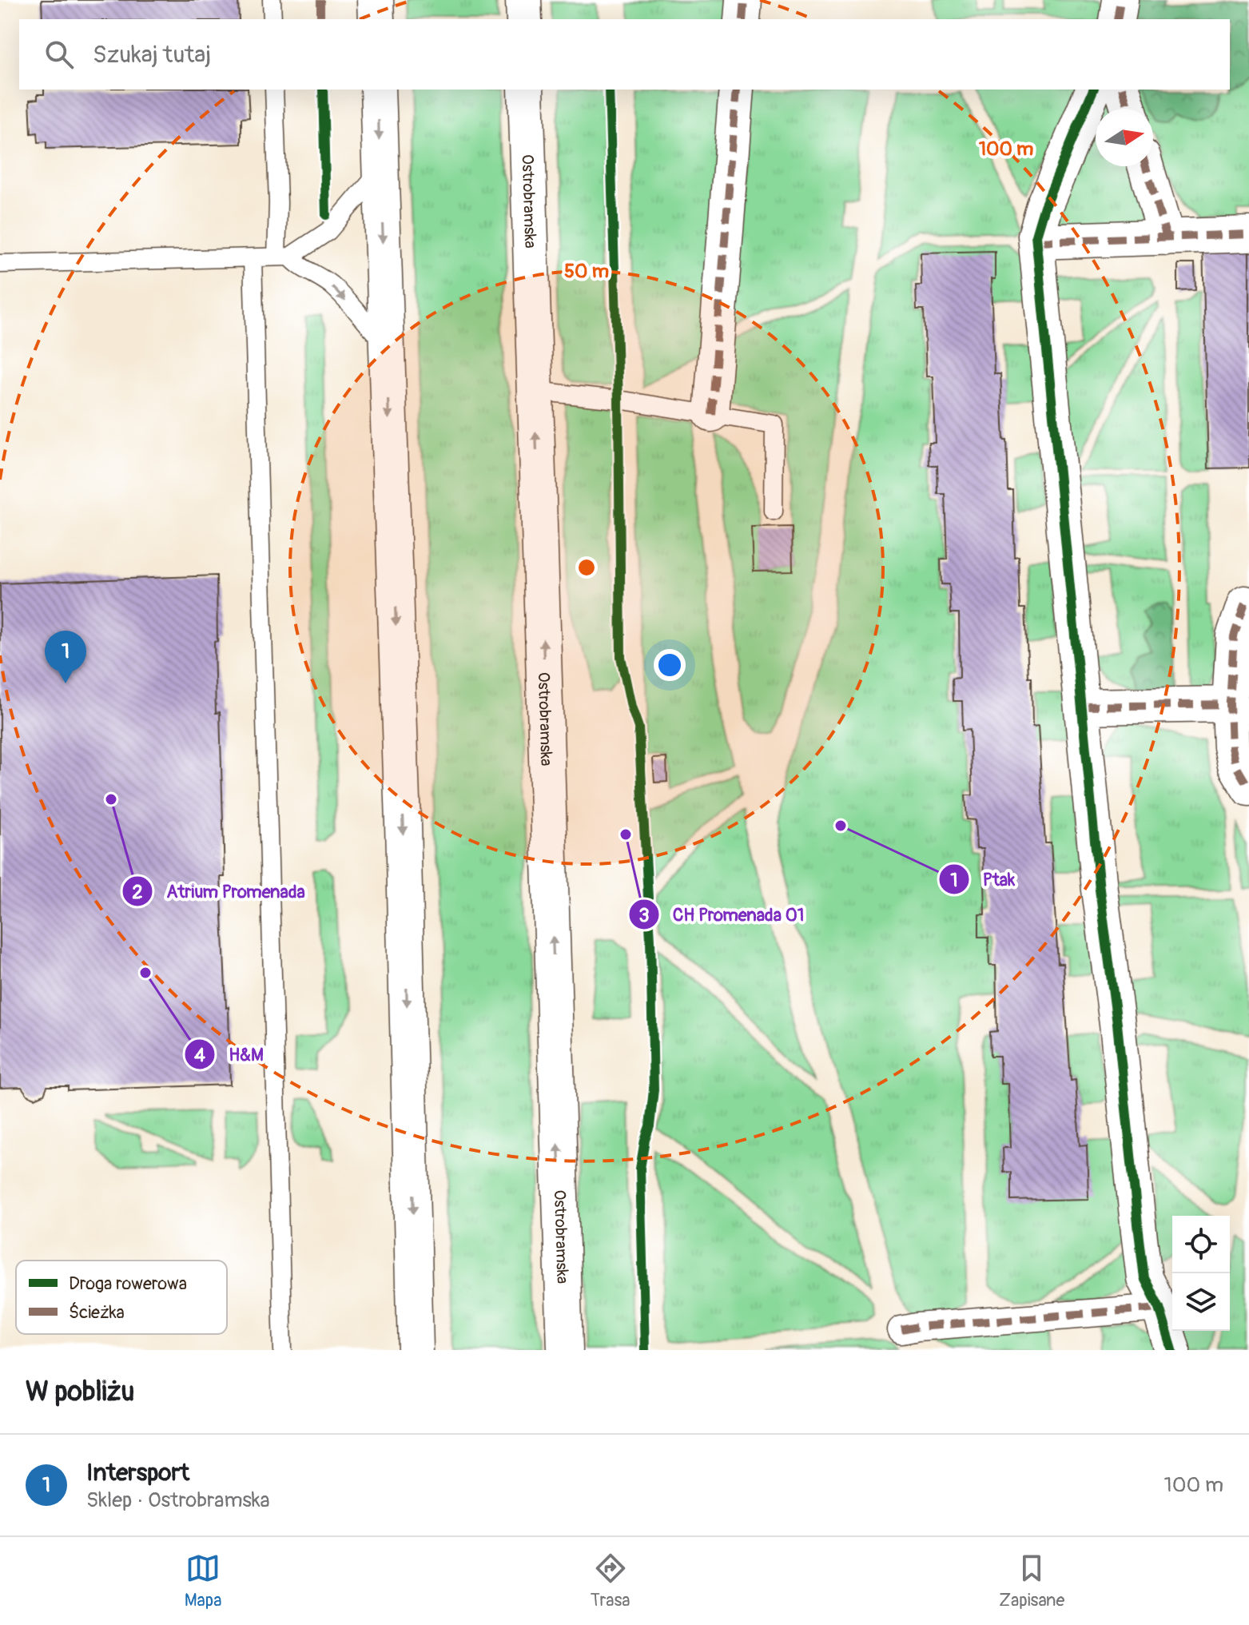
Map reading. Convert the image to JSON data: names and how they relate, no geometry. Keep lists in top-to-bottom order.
{
  "streets": {
    "main road": ["Ostrobramska"]
  },
  "places": [
    "Atrium Promenada",
    "Ptak",
    "CH Promenada 01",
    "H&M"
  ],
  "legend": ["Droga rowerowa", "Ścieżka"],
  "north": "right",
  "page": {
    "search": "Szukaj tutaj",
    "pins": "1",
    "heading": "W pobliżu",
    "list": [
      {
        "mark": "1",
        "name": "Intersport",
        "note": "Sklep · Ostrobramska",
        "value": "100 m"
      }
    ],
    "nav": ["Mapa", "Trasa", "Zapisane"]
  },
  "rings": ["100 m", "50 m"]
}
